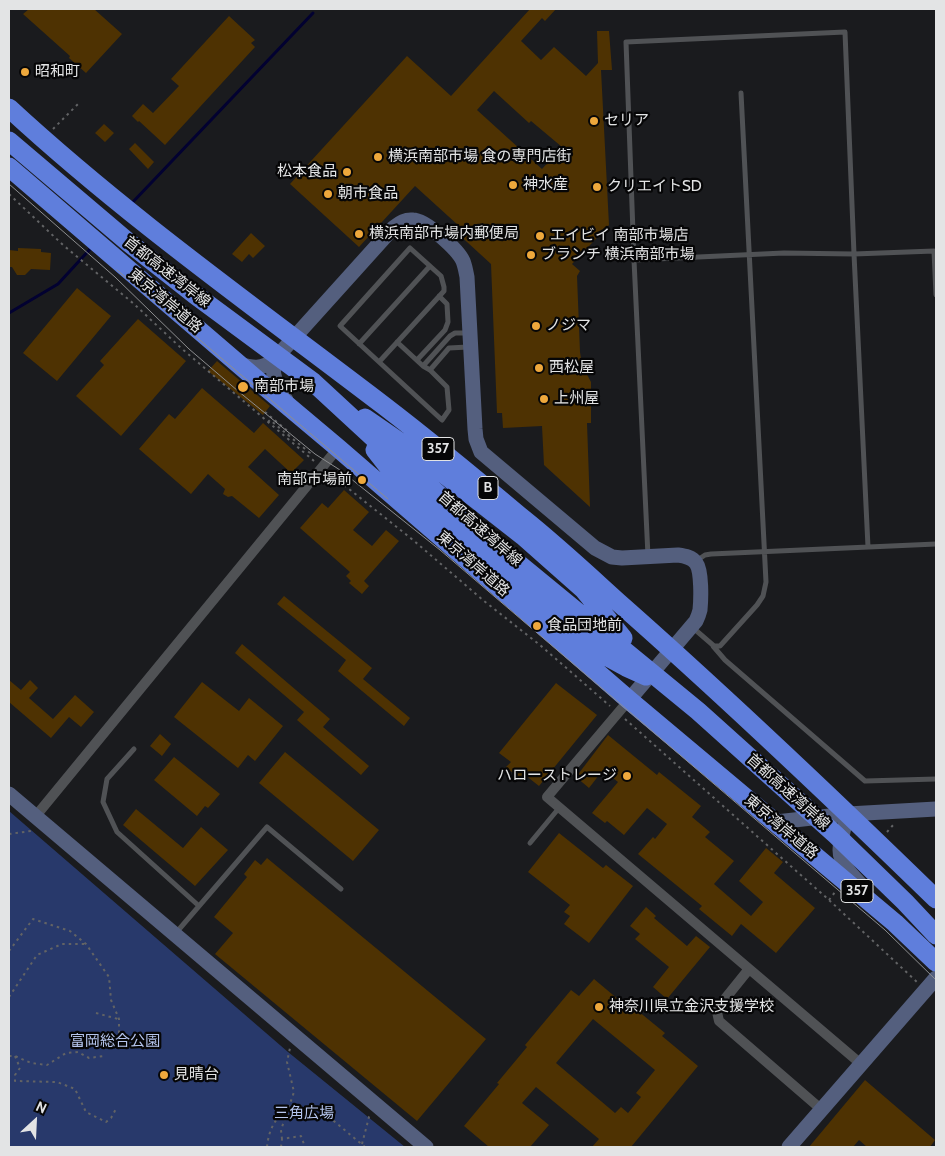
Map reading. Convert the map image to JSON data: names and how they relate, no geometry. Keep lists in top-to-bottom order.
{
  "streets": {
    "highway": [
      "首都高速湾岸線",
      "東京湾岸道路",
      "357",
      "B"
    ]
  },
  "crossings": [
    ["首都高速湾岸線", "357"]
  ],
  "parks": ["富岡総合公園", "三角広場"],
  "places": [
    "昭和町",
    "セリア",
    "横浜南部市場 食の専門店街",
    "松本食品",
    "神水産",
    "クリエイトSD",
    "朝市食品",
    "横浜南部市場内郵便局",
    "エイビイ 南部市場店",
    "ブランチ 横浜南部市場",
    "ノジマ",
    "西松屋",
    "南部市場",
    "上州屋",
    "南部市場前",
    "食品団地前",
    "ハローストレージ",
    "神奈川県立金沢支援学校",
    "見晴台"
  ],
  "north": "top right"
}
